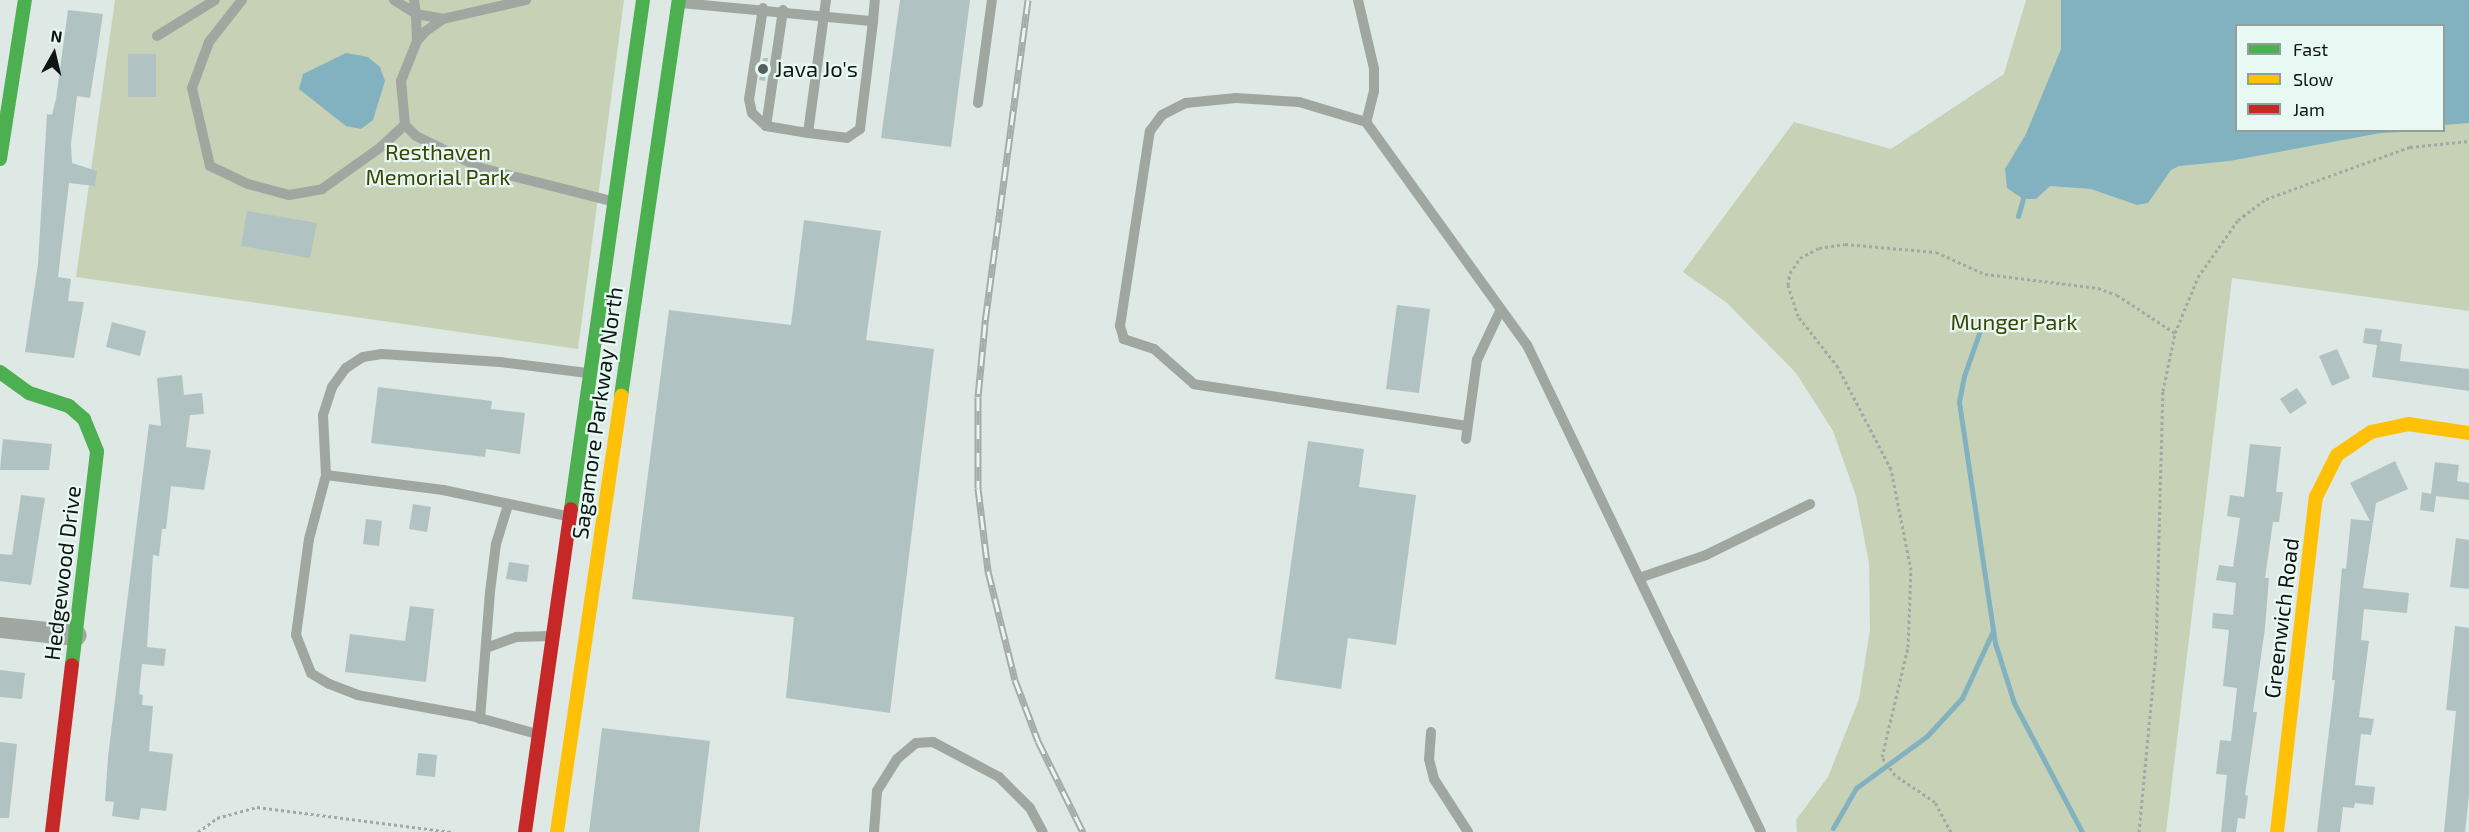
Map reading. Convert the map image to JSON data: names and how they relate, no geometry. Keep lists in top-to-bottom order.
{
  "streets": {
    "main road": ["Sagamore Parkway North", "Hedgewood Drive", "Greenwich Road"]
  },
  "parks": ["Resthaven Memorial Park", "Munger Park"],
  "places": ["Java Jo's"],
  "legend": ["Fast", "Slow", "Jam"],
  "north": "top"
}
